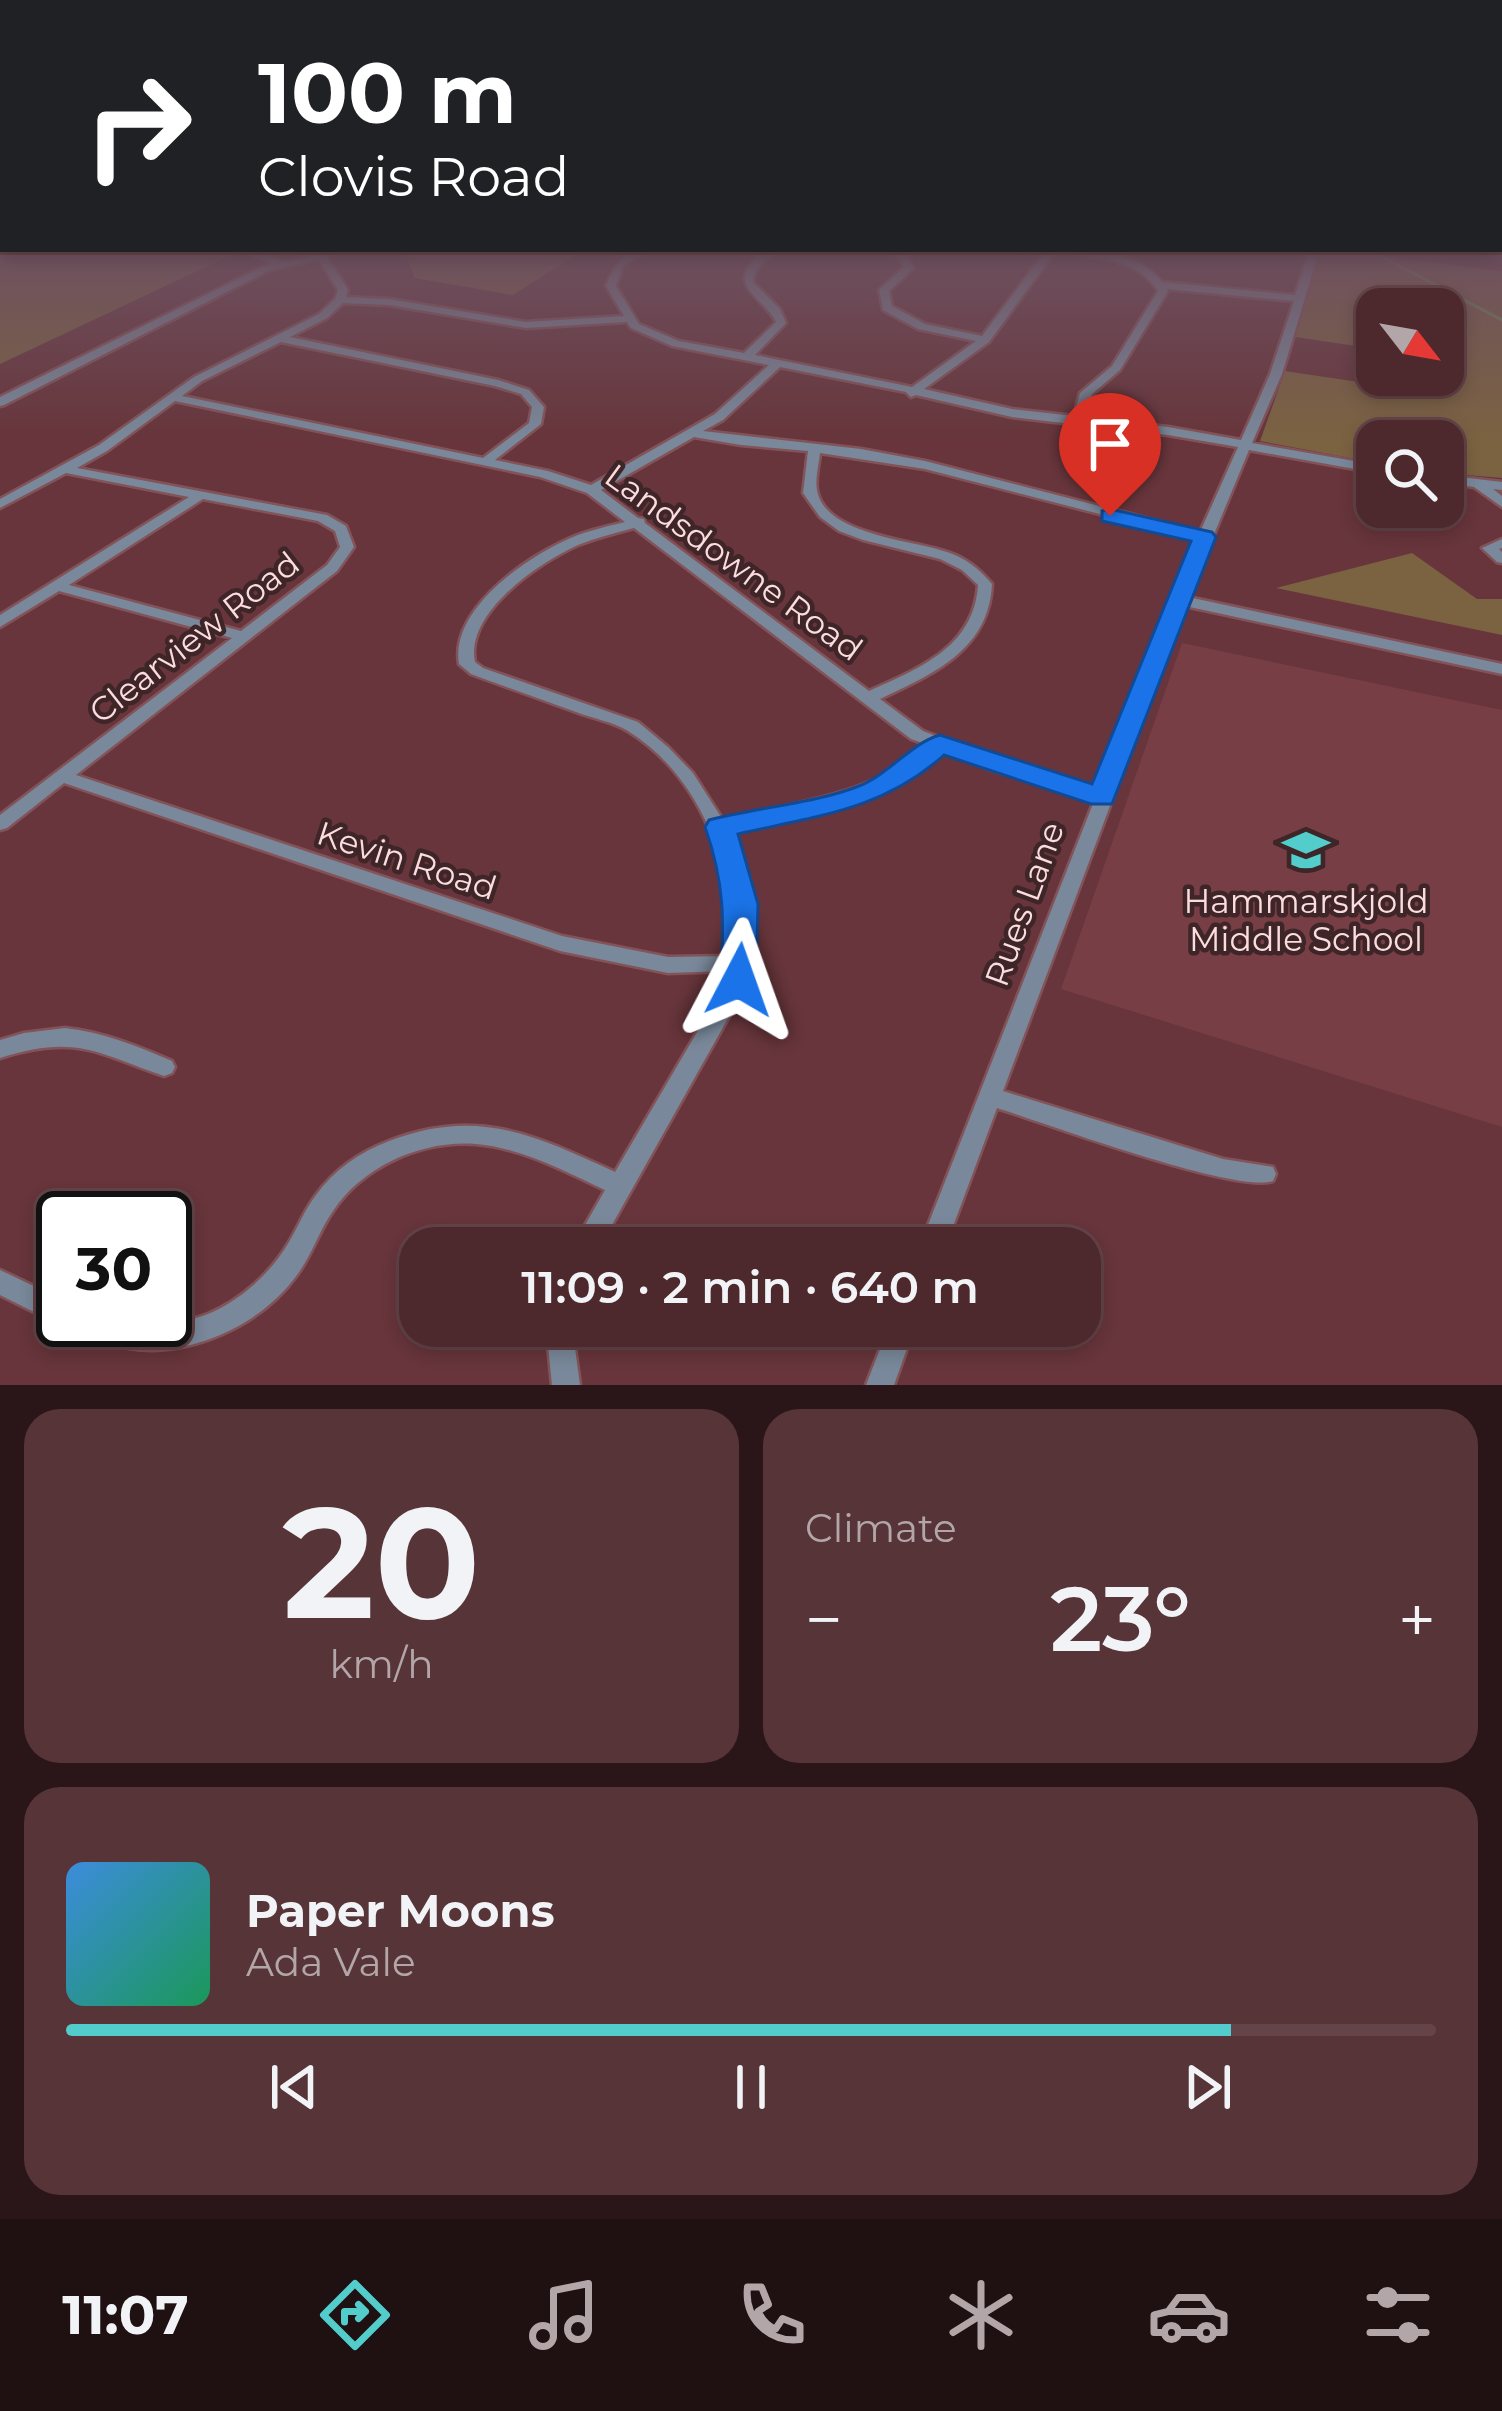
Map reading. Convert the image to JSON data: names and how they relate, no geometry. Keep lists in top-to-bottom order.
{
  "streets": {
    "street": [
      "Landsdowne Road",
      "Clearview Road",
      "Kevin Road",
      "Rues Lane"
    ]
  },
  "crossings": [
    ["Landsdowne Road", "Rues Lane"],
    ["Clearview Road", "Kevin Road"]
  ],
  "places": {
    "school or university": ["Hammarskjold Middle School"]
  },
  "north": "bottom right",
  "page": {
    "turn": ["100 m", "Clovis Road"],
    "limit": "30",
    "trip": "11:09 · 2 min · 640 m",
    "tile": [
      ["20", "km/h"],
      "Climate"
    ],
    "heat": ["−", "23°", "+"],
    "song": ["Paper Moons", "Ada Vale"],
    "tabs": "11:07"
  }
}
